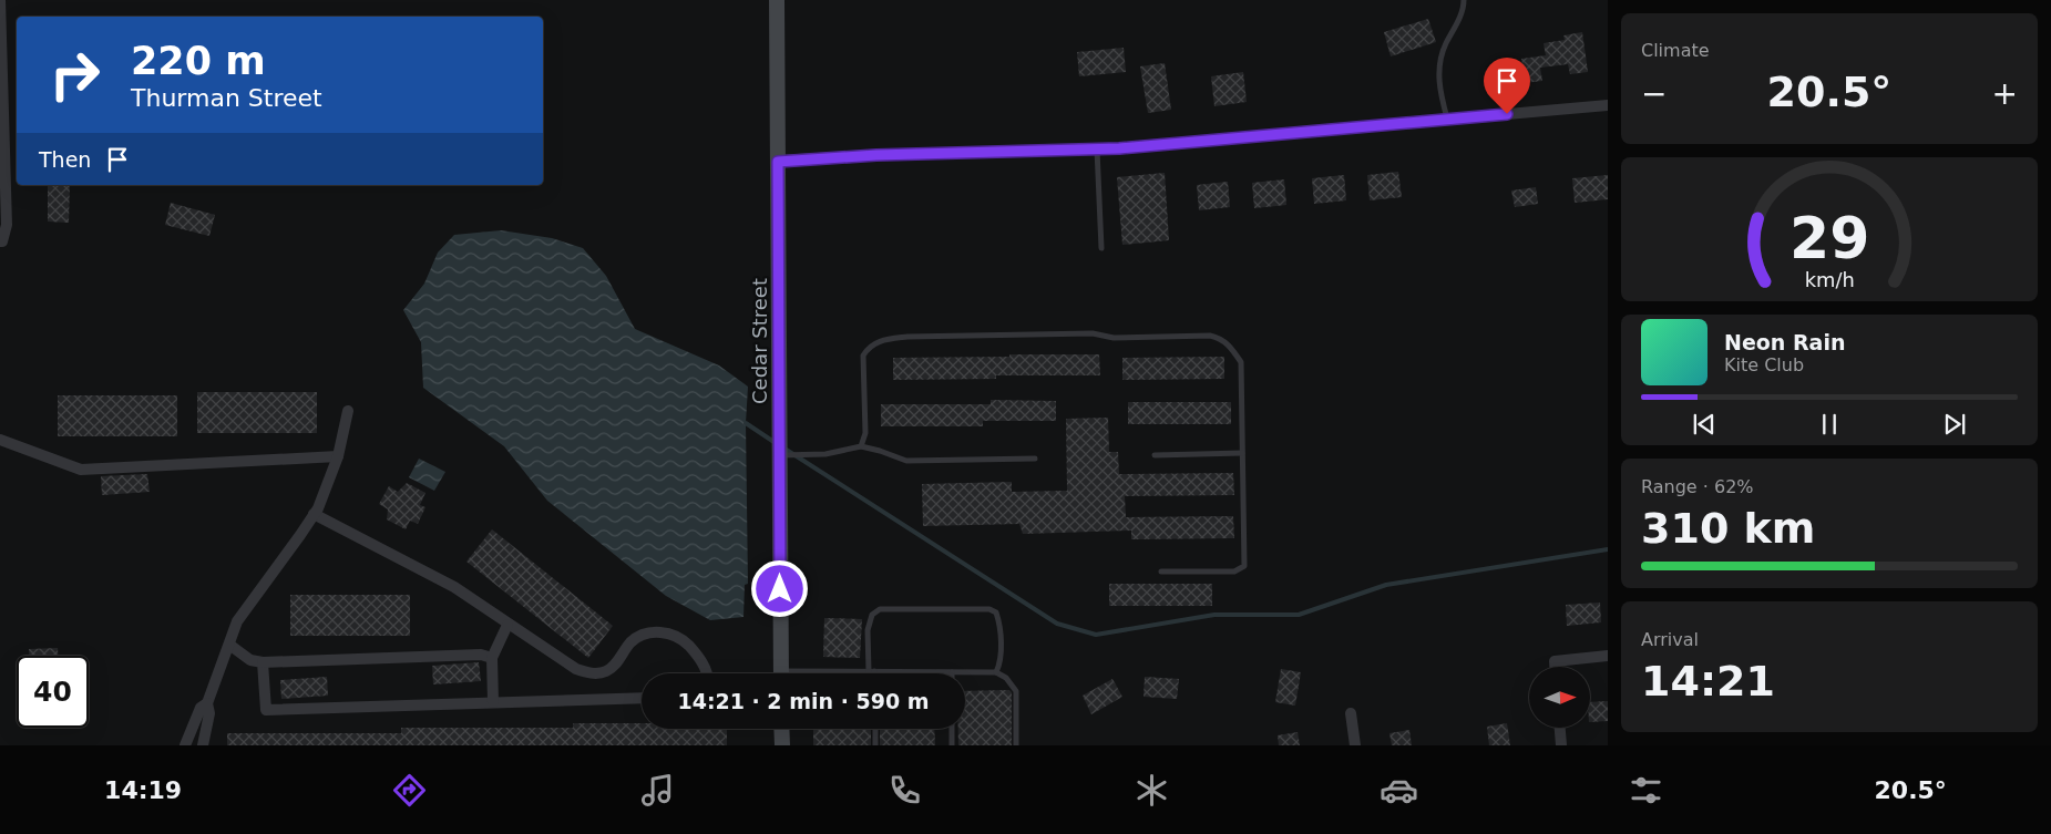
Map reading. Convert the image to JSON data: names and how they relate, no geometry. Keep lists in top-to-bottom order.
{
  "streets": {
    "street": ["Cedar Street"]
  },
  "north": "right",
  "page": {
    "tile": [
      "Climate",
      ["Range · 62%", "310 km"],
      ["Arrival", "14:21"]
    ],
    "turn": ["220 m", "Thurman Street"],
    "heat": ["−", "20.5°", "+"],
    "then": "Then",
    "song": ["Neon Rain", "Kite Club"],
    "limit": "40",
    "trip": "14:21 · 2 min · 590 m",
    "tabs": ["14:19", "20.5°"],
    "gauge": ["29", "km/h"]
  }
}
